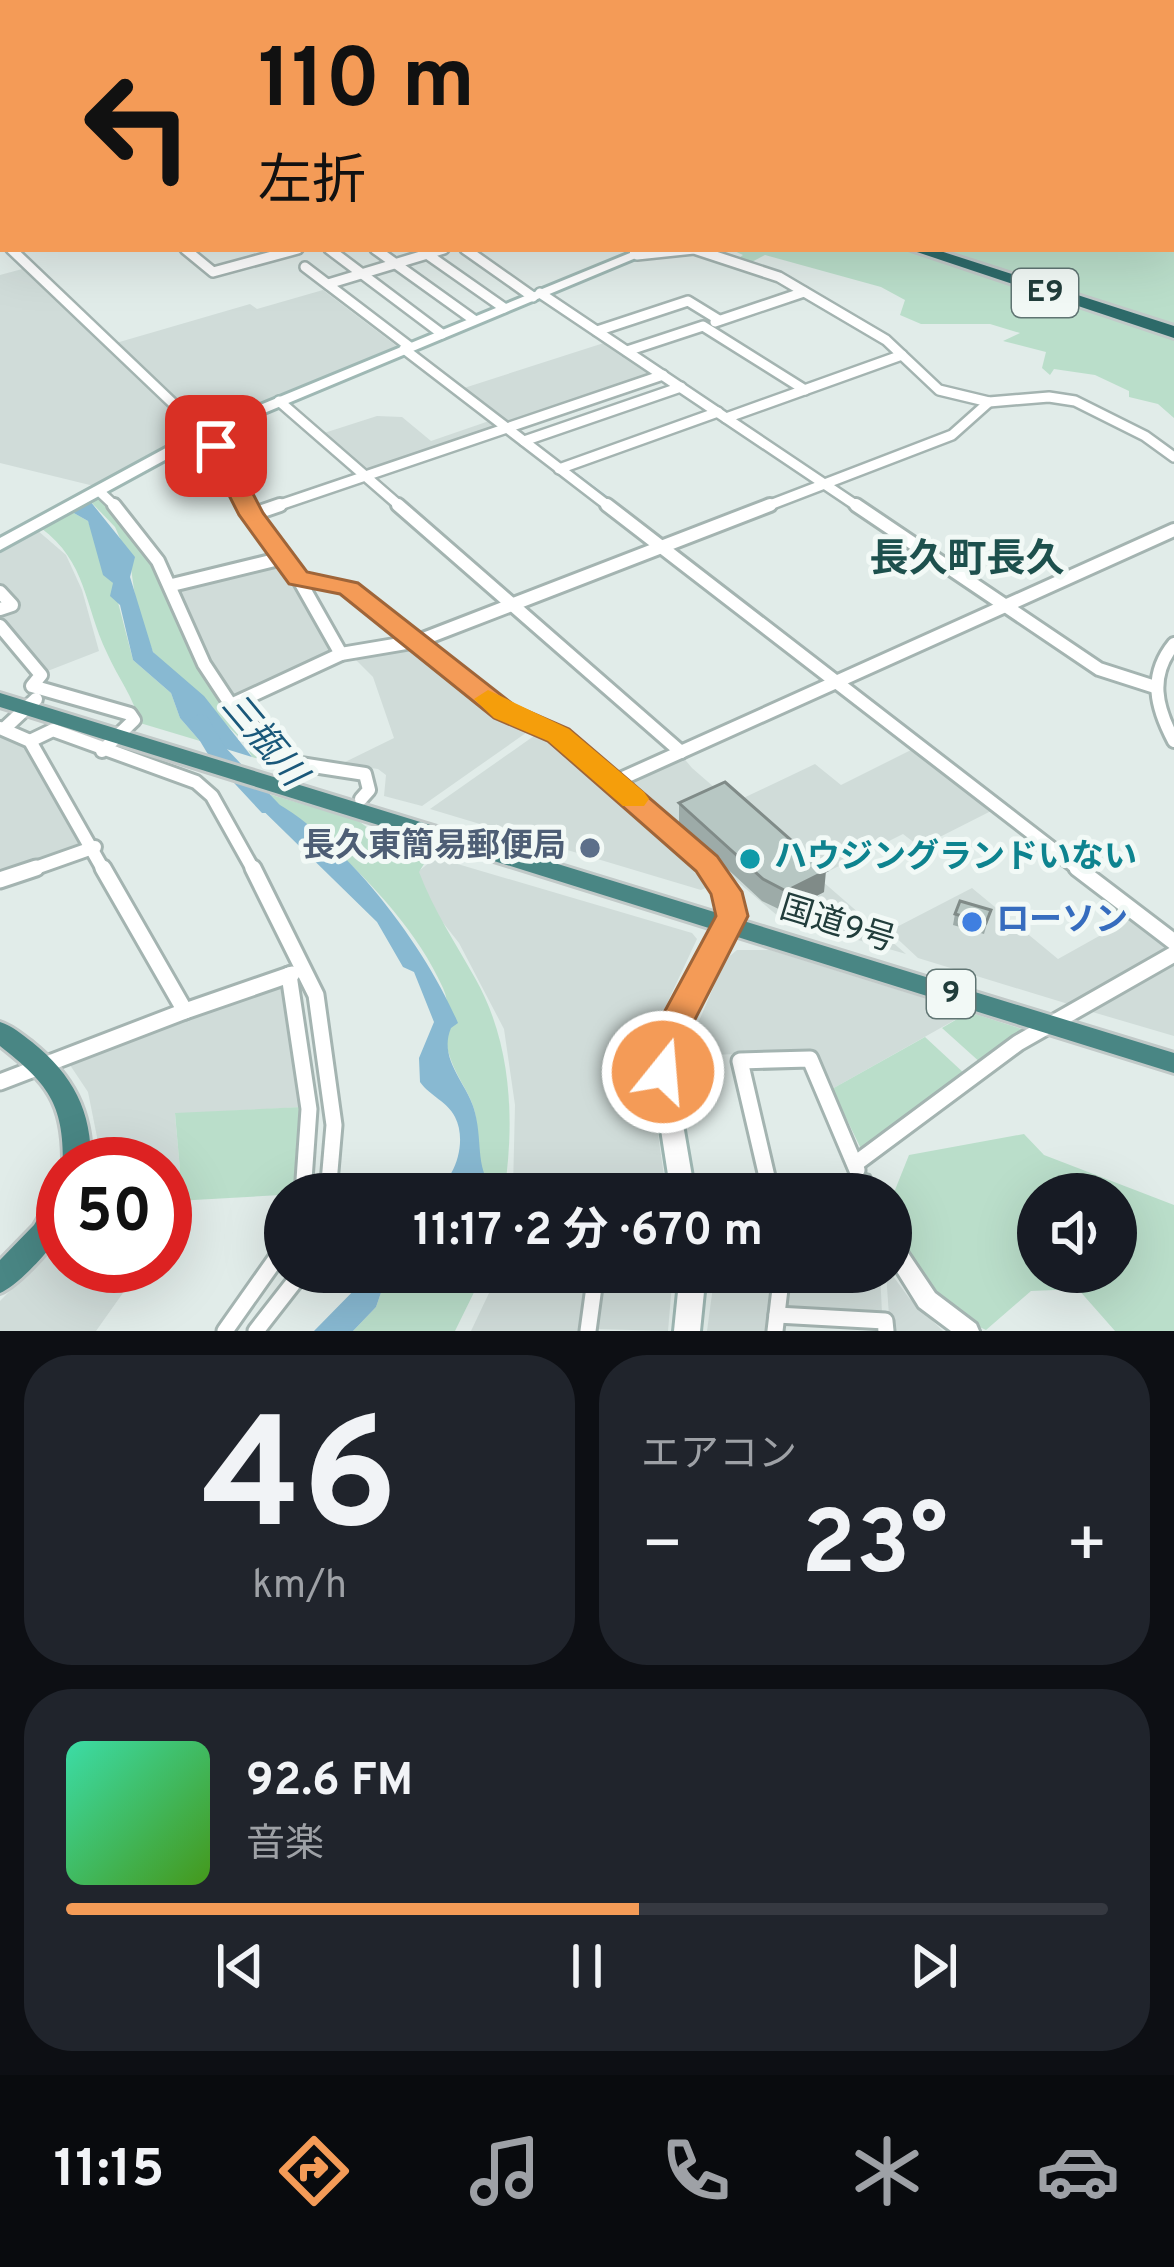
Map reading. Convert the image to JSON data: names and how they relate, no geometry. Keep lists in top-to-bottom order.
{
  "streets": {
    "highway": ["E9", "国道9号", "9"]
  },
  "districts": ["長久町長久"],
  "water": ["三瓶川"],
  "places": ["長久東簡易郵便局", "ハウジングランドいない", "ローソン"],
  "page": {
    "turn": ["110 m", "左折"],
    "limit": "50",
    "trip": "11:17 · 2 分 · 670 m",
    "tile": [
      ["46", "km/h"],
      "エアコン"
    ],
    "heat": ["−", "23°", "+"],
    "song": ["92.6 FM", "音楽"],
    "tabs": "11:15"
  }
}
